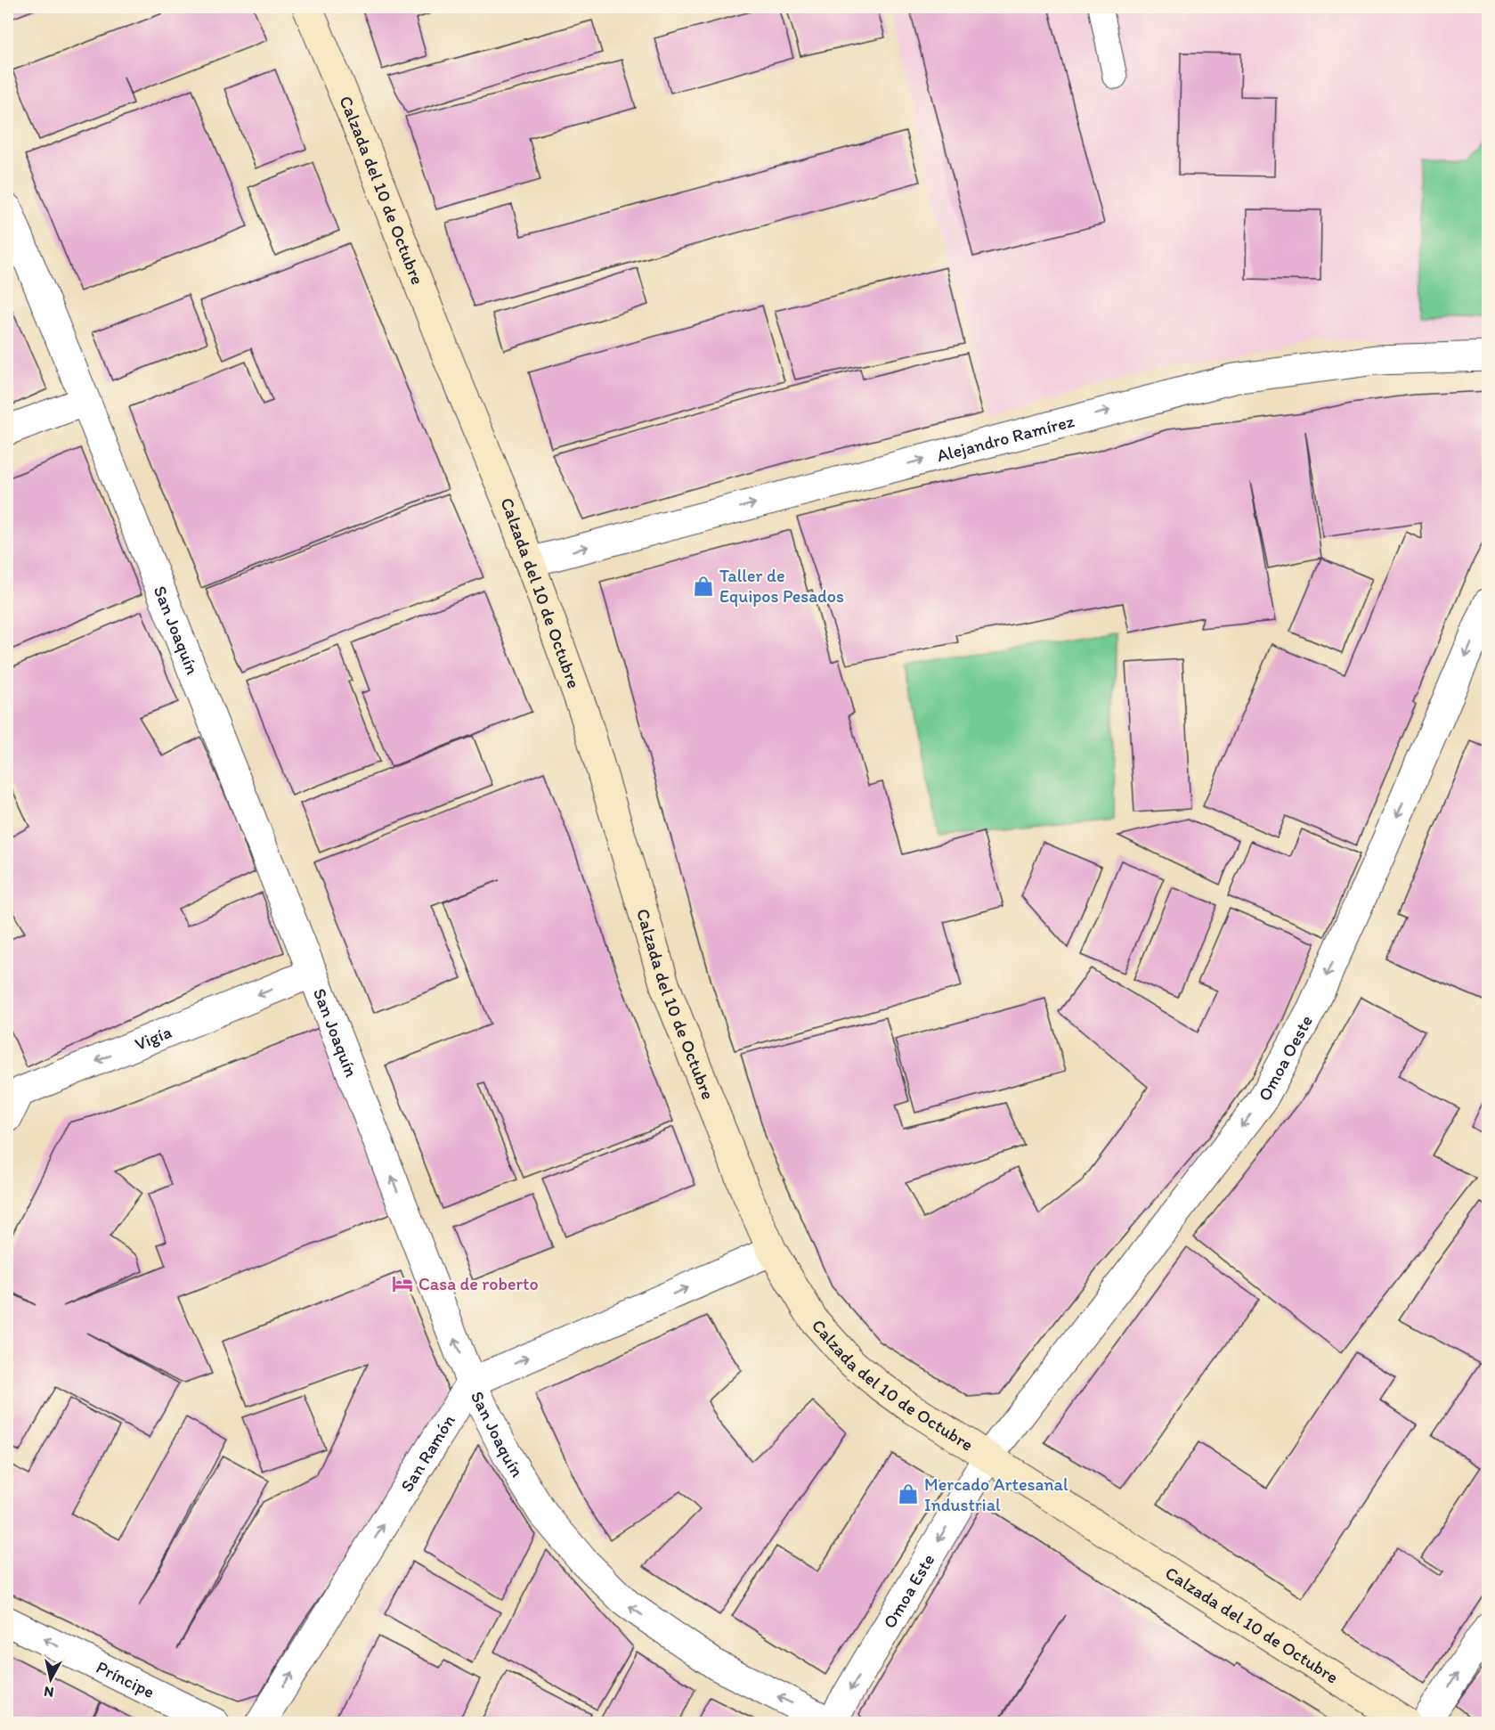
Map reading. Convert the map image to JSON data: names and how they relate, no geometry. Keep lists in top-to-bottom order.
{
  "streets": {
    "main road": ["Calzada del 10 de Octubre"],
    "street": [
      "Alejandro Ramírez",
      "San Joaquín",
      "Vigía",
      "Omoa Oeste",
      "San Ramón",
      "Omoa Este",
      "Príncipe"
    ]
  },
  "crossings": [
    ["Calzada del 10 de Octubre", "Alejandro Ramírez"],
    ["Calzada del 10 de Octubre", "Omoa Oeste"],
    ["Calzada del 10 de Octubre", "Omoa Este"],
    ["San Joaquín", "Vigía"],
    ["San Joaquín", "San Ramón"],
    ["San Joaquín", "Omoa Este"],
    ["Omoa Oeste", "Omoa Este"]
  ],
  "one_way": [
    "Alejandro Ramírez",
    "San Joaquín",
    "Vigía",
    "Omoa Oeste",
    "San Ramón",
    "Omoa Este",
    "Príncipe"
  ],
  "places": {
    "shop": ["Taller de Equipos Pesados", "Mercado Artesanal Industrial"],
    "hotel": ["Casa de roberto"]
  },
  "north": "bottom"
}
